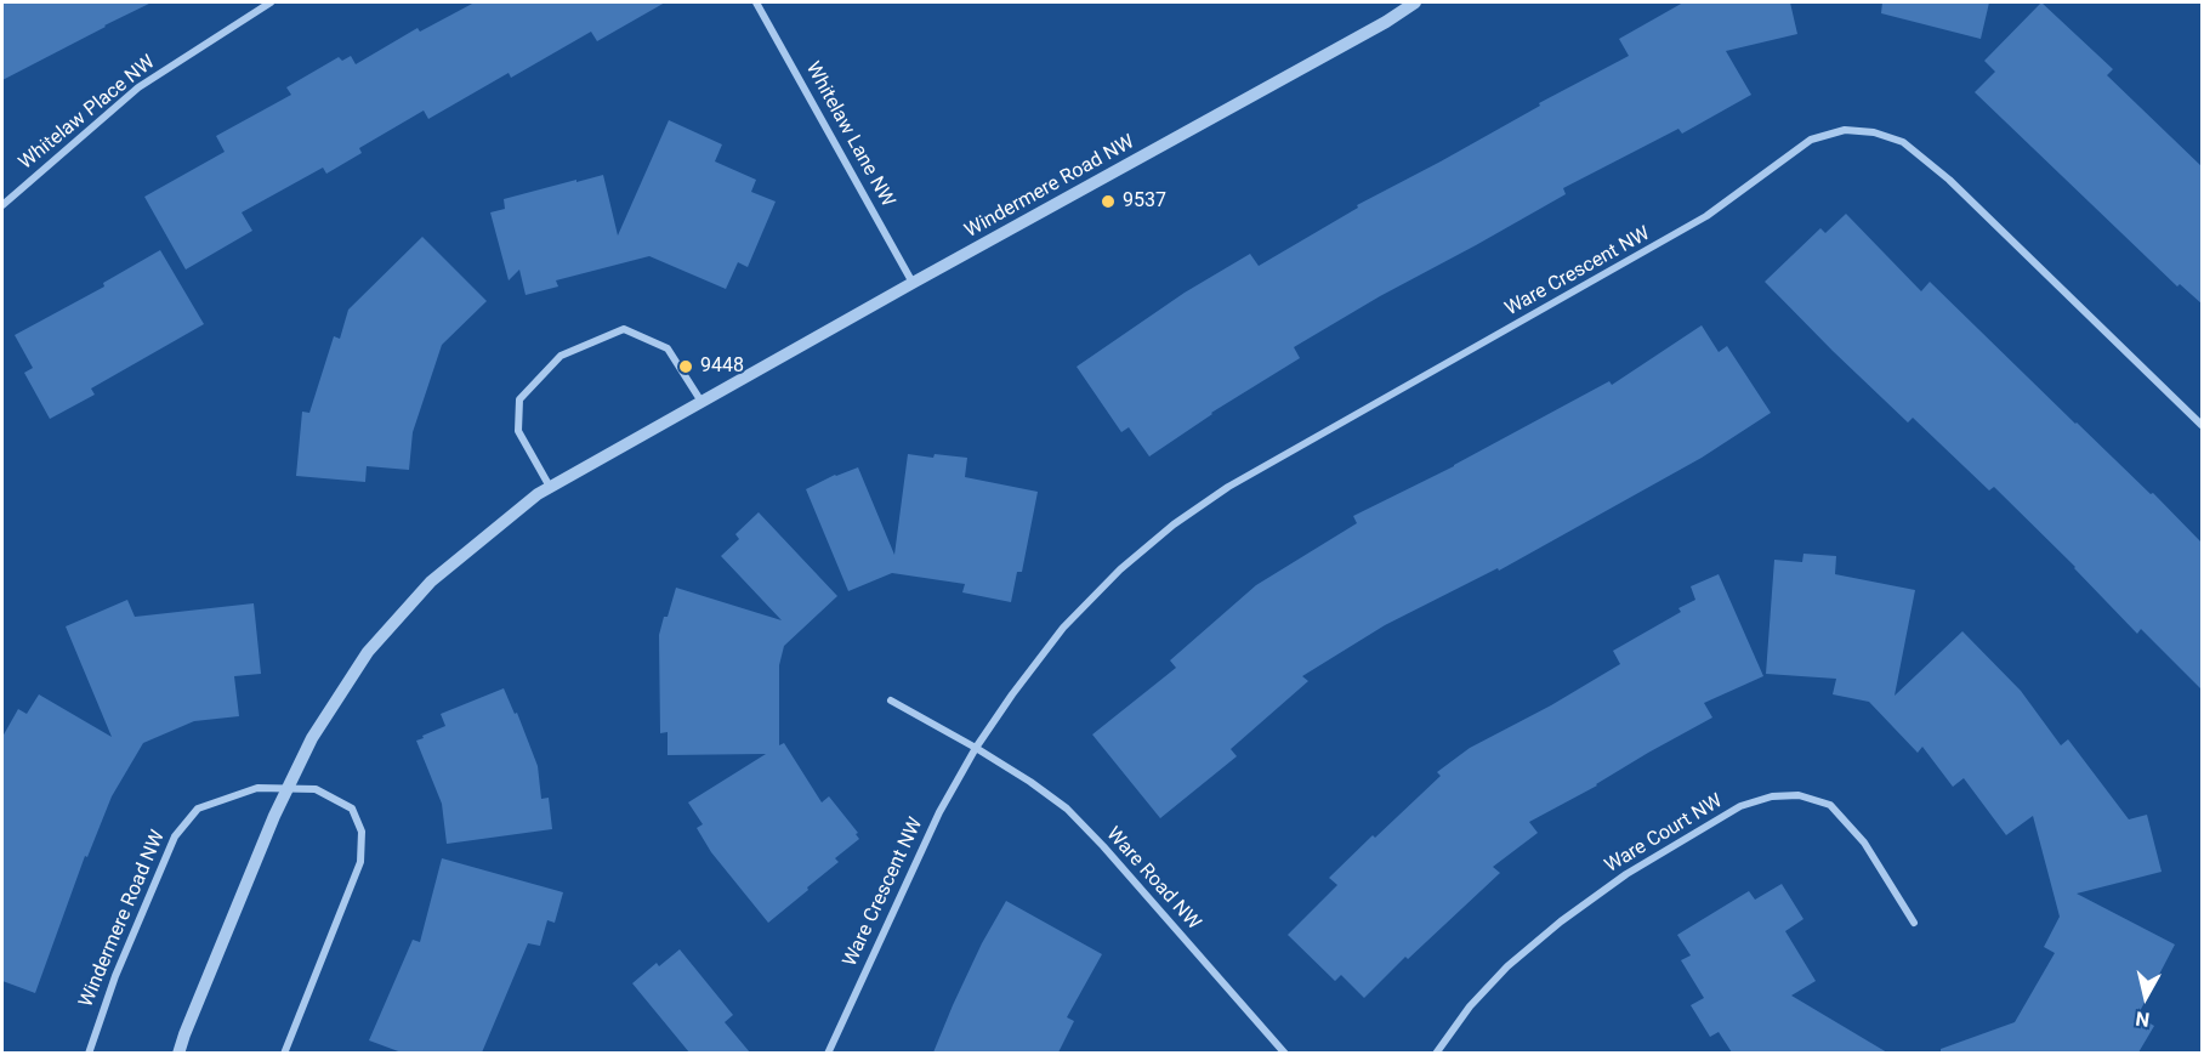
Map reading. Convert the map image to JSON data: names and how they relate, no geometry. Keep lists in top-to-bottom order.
{
  "streets": {
    "street": [
      "Whitelaw Place NW",
      "Whitelaw Lane NW",
      "Windermere Road NW",
      "Ware Crescent NW",
      "Ware Court NW",
      "Ware Road NW"
    ]
  },
  "crossings": [
    ["Whitelaw Lane NW", "Windermere Road NW"],
    ["Ware Crescent NW", "Ware Road NW"]
  ],
  "places": ["9537", "9448"],
  "north": "bottom"
}
